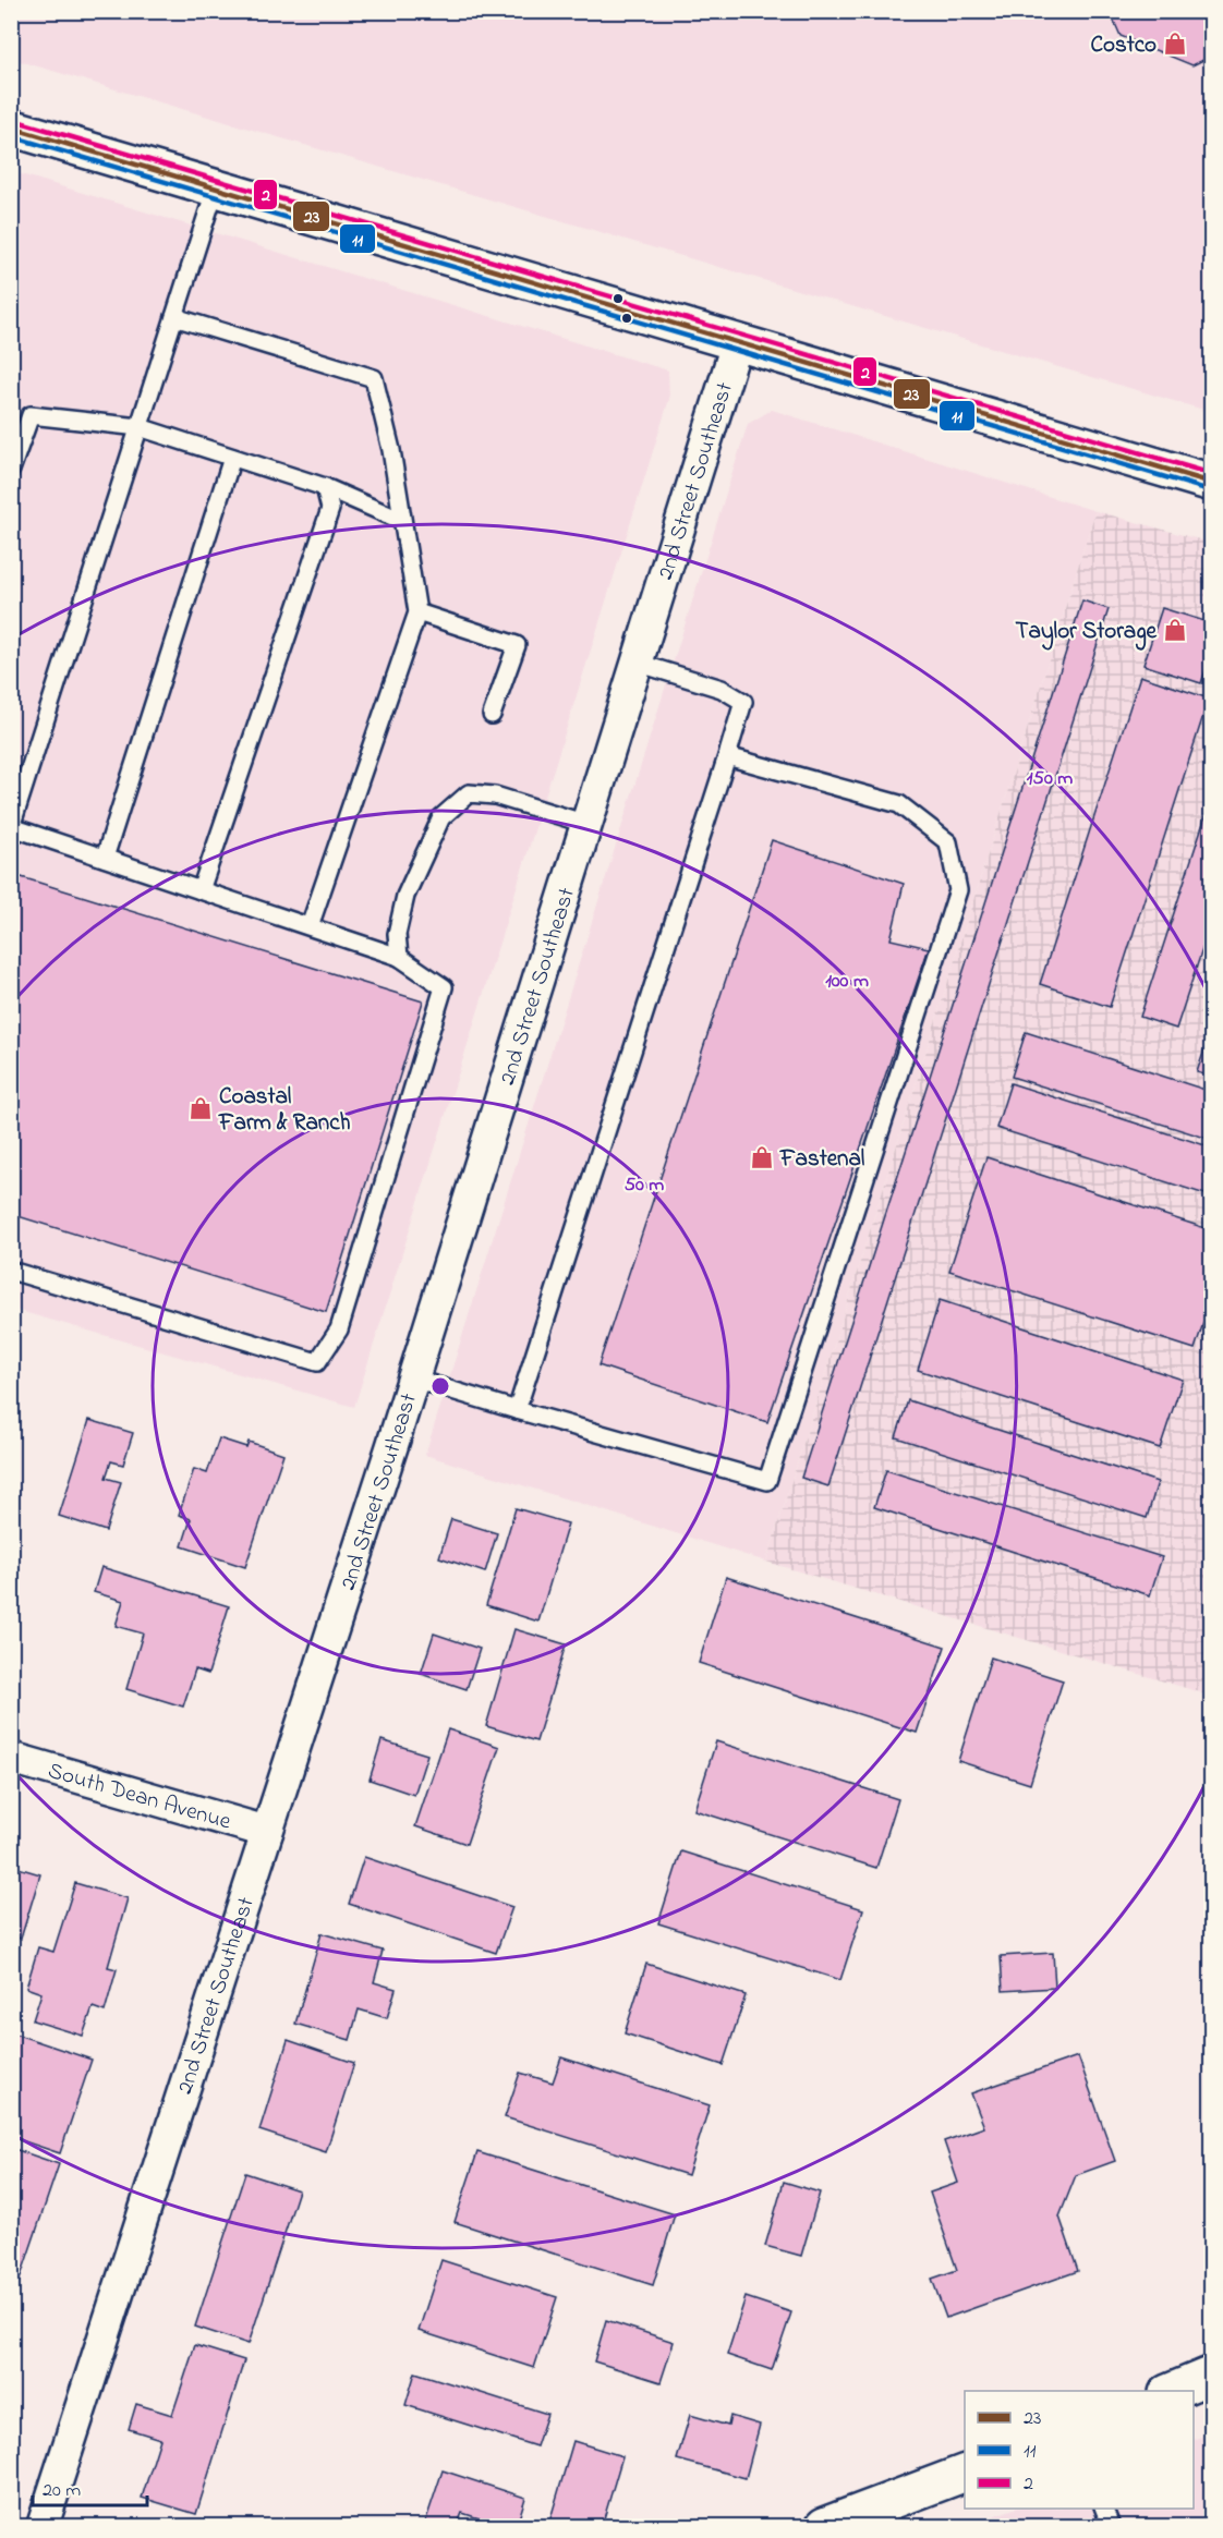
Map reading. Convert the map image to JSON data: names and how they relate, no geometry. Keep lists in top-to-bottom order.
{
  "streets": {
    "street": ["2nd Street Southeast", "South Dean Avenue"]
  },
  "crossings": [
    ["2nd Street Southeast", "South Dean Avenue"]
  ],
  "places": {
    "shop": [
      "Costco",
      "Taylor Storage",
      "Coastal Farm & Ranch",
      "Fastenal"
    ]
  },
  "lines": ["transit line 2", "transit line 23", "transit line 11"],
  "legend": ["23", "11", "2"],
  "scale_bar": "20 m",
  "rings": ["150 m", "100 m", "50 m"]
}
